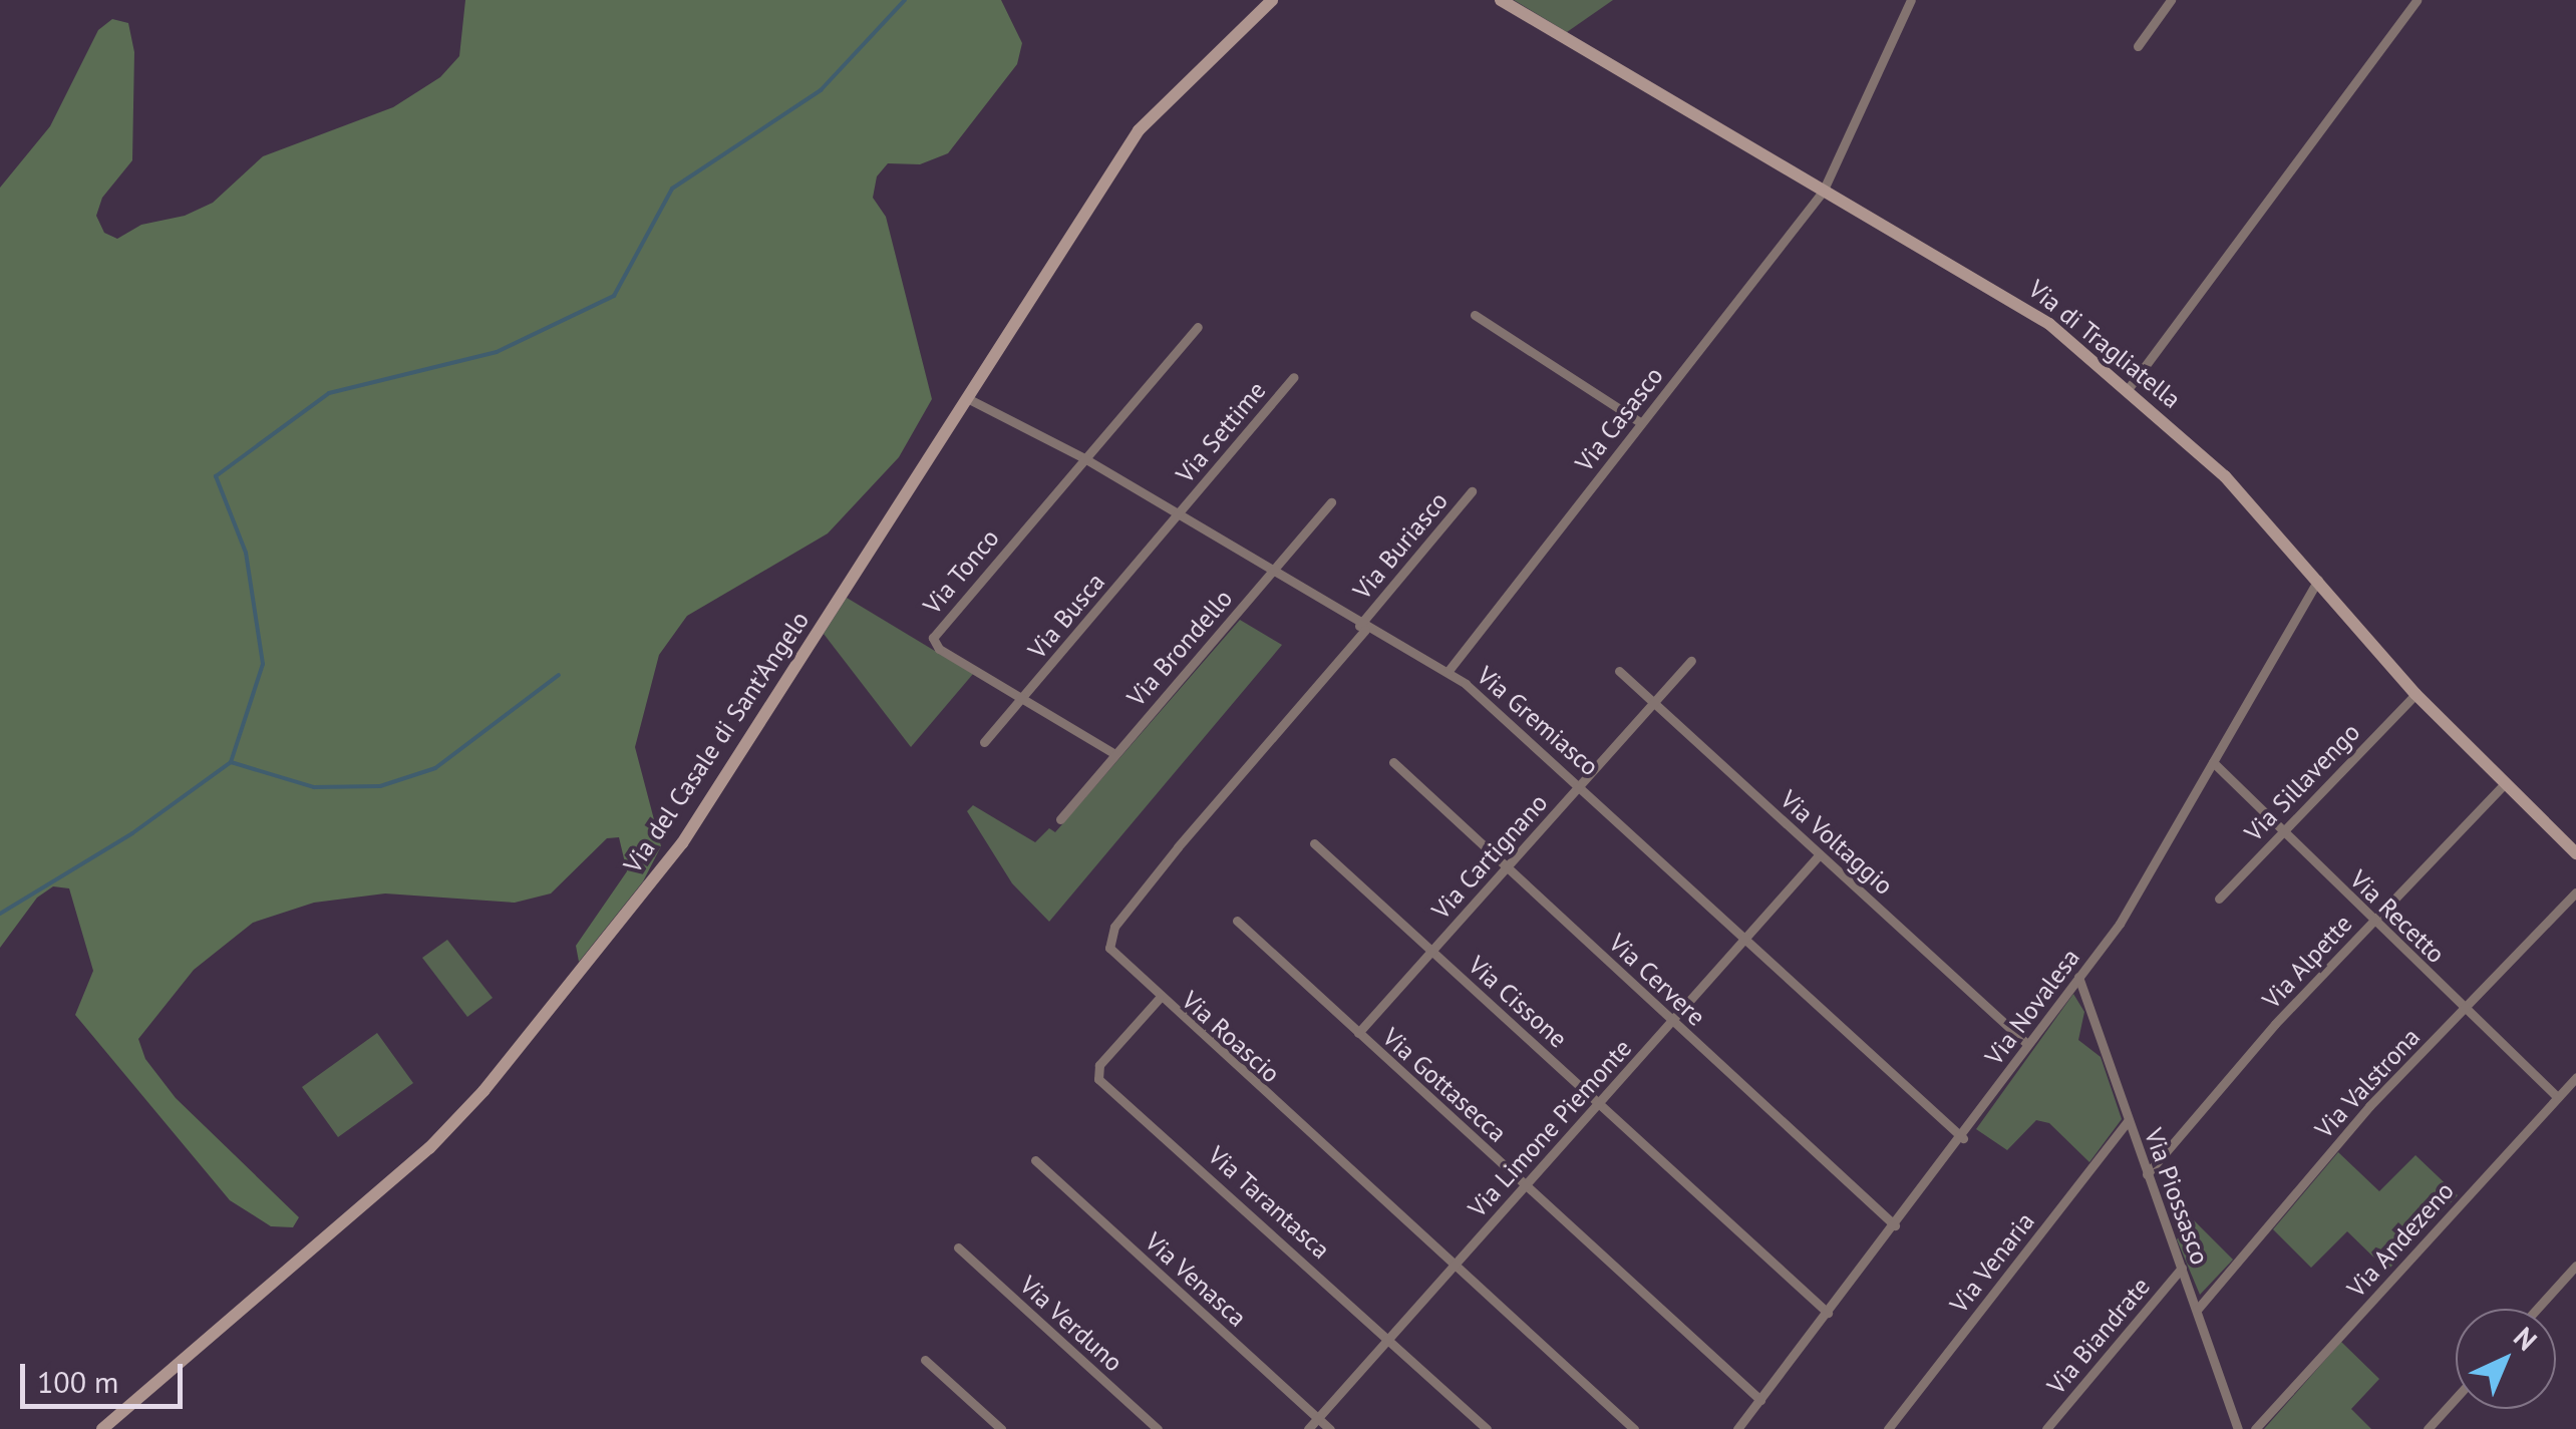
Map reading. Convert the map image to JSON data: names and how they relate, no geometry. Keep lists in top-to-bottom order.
{
  "streets": {
    "main road": ["Via di Tragliatella", "Via del Casale di Sant'Angelo"],
    "street": [
      "Via Casasco",
      "Via Settime",
      "Via Buriasco",
      "Via Tonco",
      "Via Busca",
      "Via Brondello",
      "Via Gremiasco",
      "Via Sillavengo",
      "Via Voltaggio",
      "Via Cartignano",
      "Via Recetto",
      "Via Alpette",
      "Via Cervere",
      "Via Cissone",
      "Via Novalesa",
      "Via Roascio",
      "Via Valstrona",
      "Via Gottasecca",
      "Via Limone Piemonte",
      "Via Piossasco",
      "Via Tarantasca",
      "Via Andezeno",
      "Via Venaria",
      "Via Venasca",
      "Via Verduno",
      "Via Biandrate"
    ]
  },
  "crossings": [
    ["Via di Tragliatella", "Via Casasco"],
    ["Via di Tragliatella", "Via Sillavengo"],
    ["Via di Tragliatella", "Via Alpette"],
    ["Via di Tragliatella", "Via Novalesa"],
    ["Via Casasco", "Via Gremiasco"],
    ["Via Settime", "Via Busca"],
    ["Via Settime", "Via Gremiasco"],
    ["Via Buriasco", "Via Gremiasco"],
    ["Via Buriasco", "Via Roascio"],
    ["Via Tonco", "Via Busca"],
    ["Via Tonco", "Via Brondello"],
    ["Via Tonco", "Via Gremiasco"],
    ["Via Busca", "Via Gremiasco"],
    ["Via Brondello", "Via Gremiasco"],
    ["Via Gremiasco", "Via del Casale di Sant'Angelo"],
    ["Via Gremiasco", "Via Cartignano"],
    ["Via Gremiasco", "Via Novalesa"],
    ["Via Gremiasco", "Via Roascio"],
    ["Via Gremiasco", "Via Limone Piemonte"],
    ["Via Sillavengo", "Via Recetto"],
    ["Via Voltaggio", "Via Cartignano"],
    ["Via Voltaggio", "Via Novalesa"],
    ["Via Voltaggio", "Via Limone Piemonte"],
    ["Via Cartignano", "Via Cervere"],
    ["Via Cartignano", "Via Cissone"],
    ["Via Cartignano", "Via Gottasecca"],
    ["Via Recetto", "Via Alpette"],
    ["Via Recetto", "Via Novalesa"],
    ["Via Recetto", "Via Valstrona"],
    ["Via Recetto", "Via Andezeno"],
    ["Via Alpette", "Via Piossasco"],
    ["Via Cervere", "Via Novalesa"],
    ["Via Cervere", "Via Limone Piemonte"],
    ["Via Cissone", "Via Novalesa"],
    ["Via Cissone", "Via Limone Piemonte"],
    ["Via Novalesa", "Via Gottasecca"],
    ["Via Novalesa", "Via Piossasco"],
    ["Via Roascio", "Via Limone Piemonte"],
    ["Via Roascio", "Via Tarantasca"],
    ["Via Valstrona", "Via Piossasco"],
    ["Via Gottasecca", "Via Limone Piemonte"],
    ["Via Limone Piemonte", "Via Tarantasca"],
    ["Via Limone Piemonte", "Via Venasca"],
    ["Via Piossasco", "Via Venaria"],
    ["Via Piossasco", "Via Biandrate"]
  ],
  "scale_bar": "100 m",
  "north": "top right"
}
